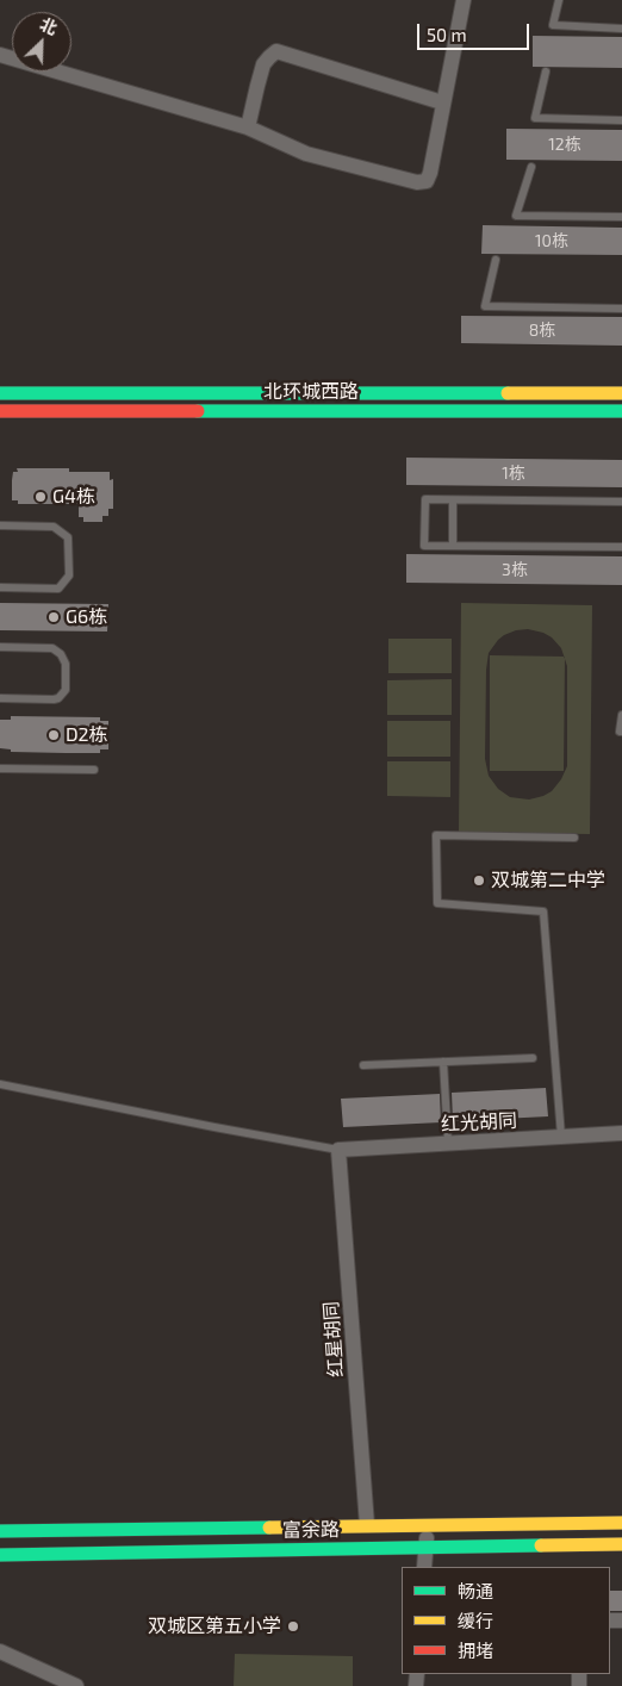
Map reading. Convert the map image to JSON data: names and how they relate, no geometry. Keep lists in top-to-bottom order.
{
  "streets": {
    "street": [
      "北环城西路",
      "红光胡同",
      "红星胡同",
      "富余路"
    ]
  },
  "crossings": [
    ["红光胡同", "红星胡同"],
    ["红星胡同", "富余路"]
  ],
  "places": [
    "G4栋",
    "G6栋",
    "D2栋",
    "双城第二中学",
    "双城区第五小学"
  ],
  "house_numbers": [
    "12栋",
    "10栋",
    "8栋",
    "1栋",
    "3栋"
  ],
  "legend": ["畅通", "缓行", "拥堵"],
  "scale_bar": "50 m",
  "north": "top right"
}
